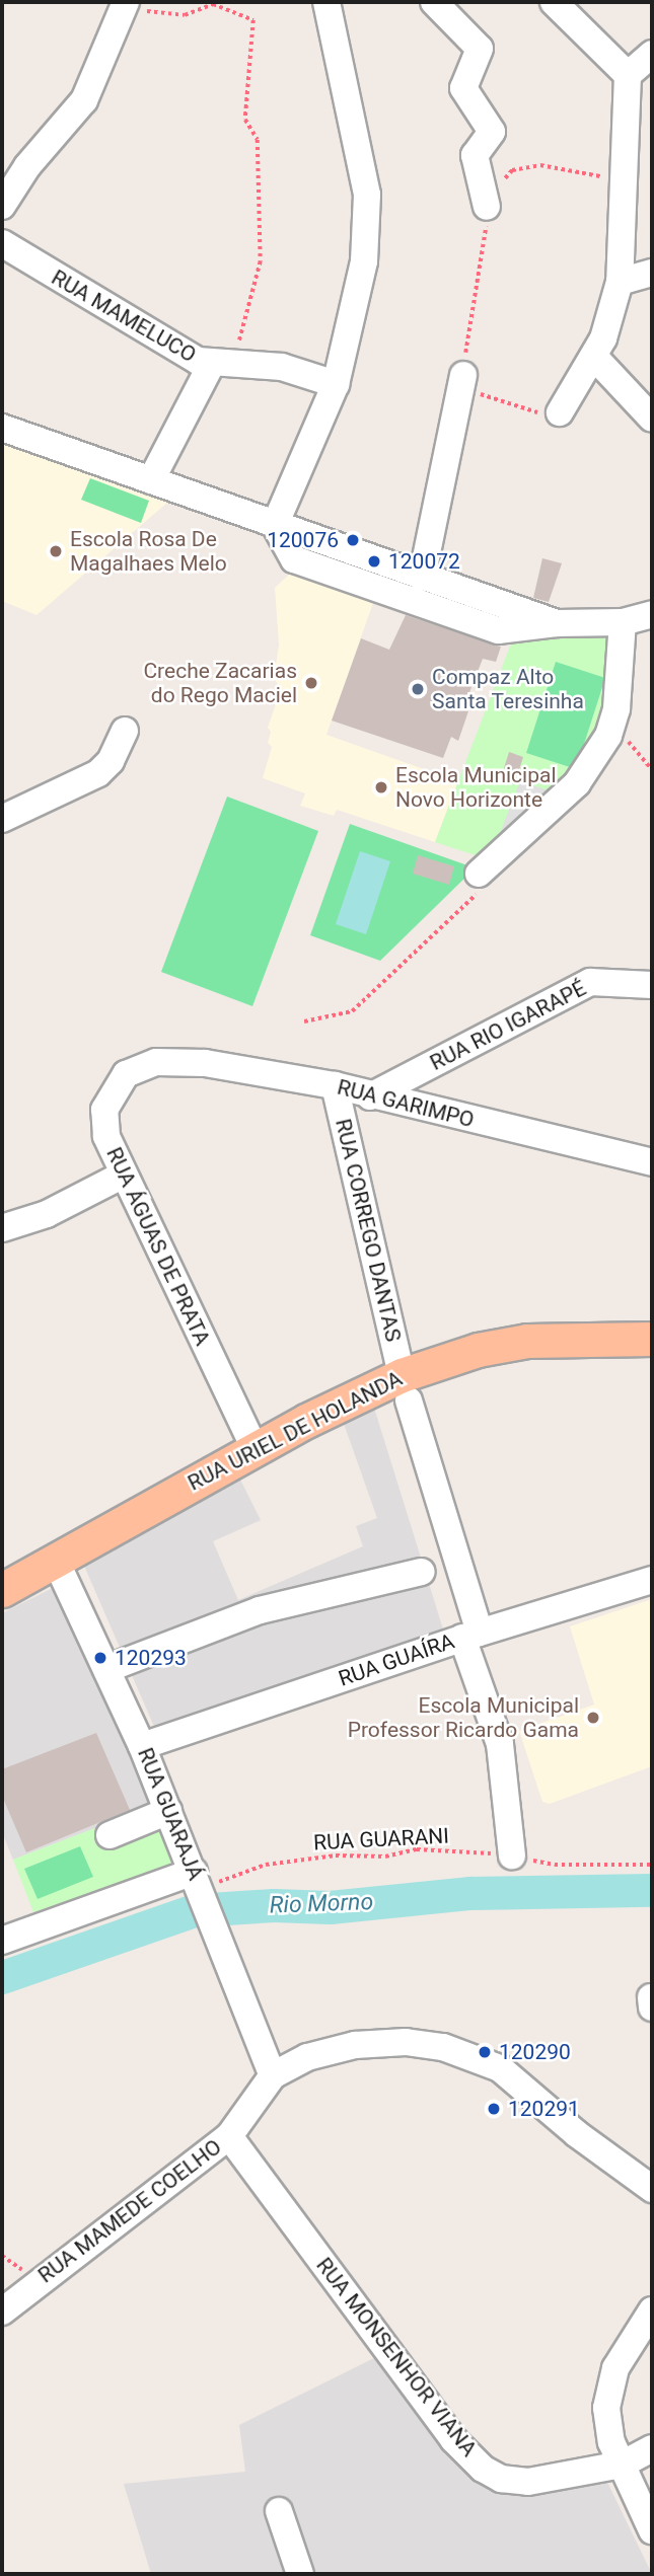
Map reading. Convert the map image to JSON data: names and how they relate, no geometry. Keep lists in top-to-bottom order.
{
  "streets": {
    "main road": ["RUA URIEL DE HOLANDA"],
    "street": [
      "RUA MAMELUCO",
      "RUA RIO IGARAPÉ",
      "RUA GARIMPO",
      "RUA CORREGO DANTAS",
      "RUA ÁGUAS DE PRATA",
      "RUA GUAÍRA",
      "RUA GUARAJÁ",
      "RUA MAMEDE COELHO",
      "RUA MONSENHOR VIANA"
    ],
    "path": ["RUA GUARANI"]
  },
  "crossings": [
    ["RUA RIO IGARAPÉ", "RUA GARIMPO"],
    ["RUA GARIMPO", "RUA CORREGO DANTAS"],
    ["RUA GARIMPO", "RUA ÁGUAS DE PRATA"],
    ["RUA CORREGO DANTAS", "RUA URIEL DE HOLANDA"],
    ["RUA CORREGO DANTAS", "RUA GUAÍRA"],
    ["RUA CORREGO DANTAS", "RUA GUARANI"],
    ["RUA ÁGUAS DE PRATA", "RUA URIEL DE HOLANDA"],
    ["RUA URIEL DE HOLANDA", "RUA GUARAJÁ"],
    ["RUA GUAÍRA", "RUA GUARAJÁ"],
    ["RUA GUARAJÁ", "RUA GUARANI"],
    ["RUA GUARAJÁ", "RUA MAMEDE COELHO"],
    ["RUA MAMEDE COELHO", "RUA MONSENHOR VIANA"]
  ],
  "water": ["Rio Morno"],
  "places": [
    "120076",
    "Escola Rosa De Magalhaes Melo",
    "120072",
    "Creche Zacarias do Rego Maciel",
    "Compaz Alto Santa Teresinha",
    "Escola Municipal Novo Horizonte",
    "120293",
    "Escola Municipal Professor Ricardo Gama",
    "120290",
    "120291"
  ]
}
